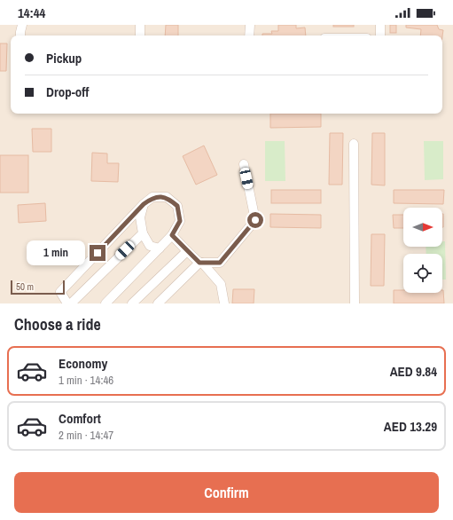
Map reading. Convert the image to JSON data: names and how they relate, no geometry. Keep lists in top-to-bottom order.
{
  "scale_bar": "50 m",
  "north": "right",
  "page": {
    "status": "14:44",
    "banner": ["Pickup", "Drop-off"],
    "bubble": "1 min",
    "scale": "50 m",
    "heading": "Choose a ride",
    "list": [
      {
        "name": "Economy",
        "note": "1 min · 14:46",
        "value": "AED 9.84"
      },
      {
        "name": "Comfort",
        "note": "2 min · 14:47",
        "value": "AED 13.29"
      }
    ],
    "buttons": "Confirm"
  }
}
